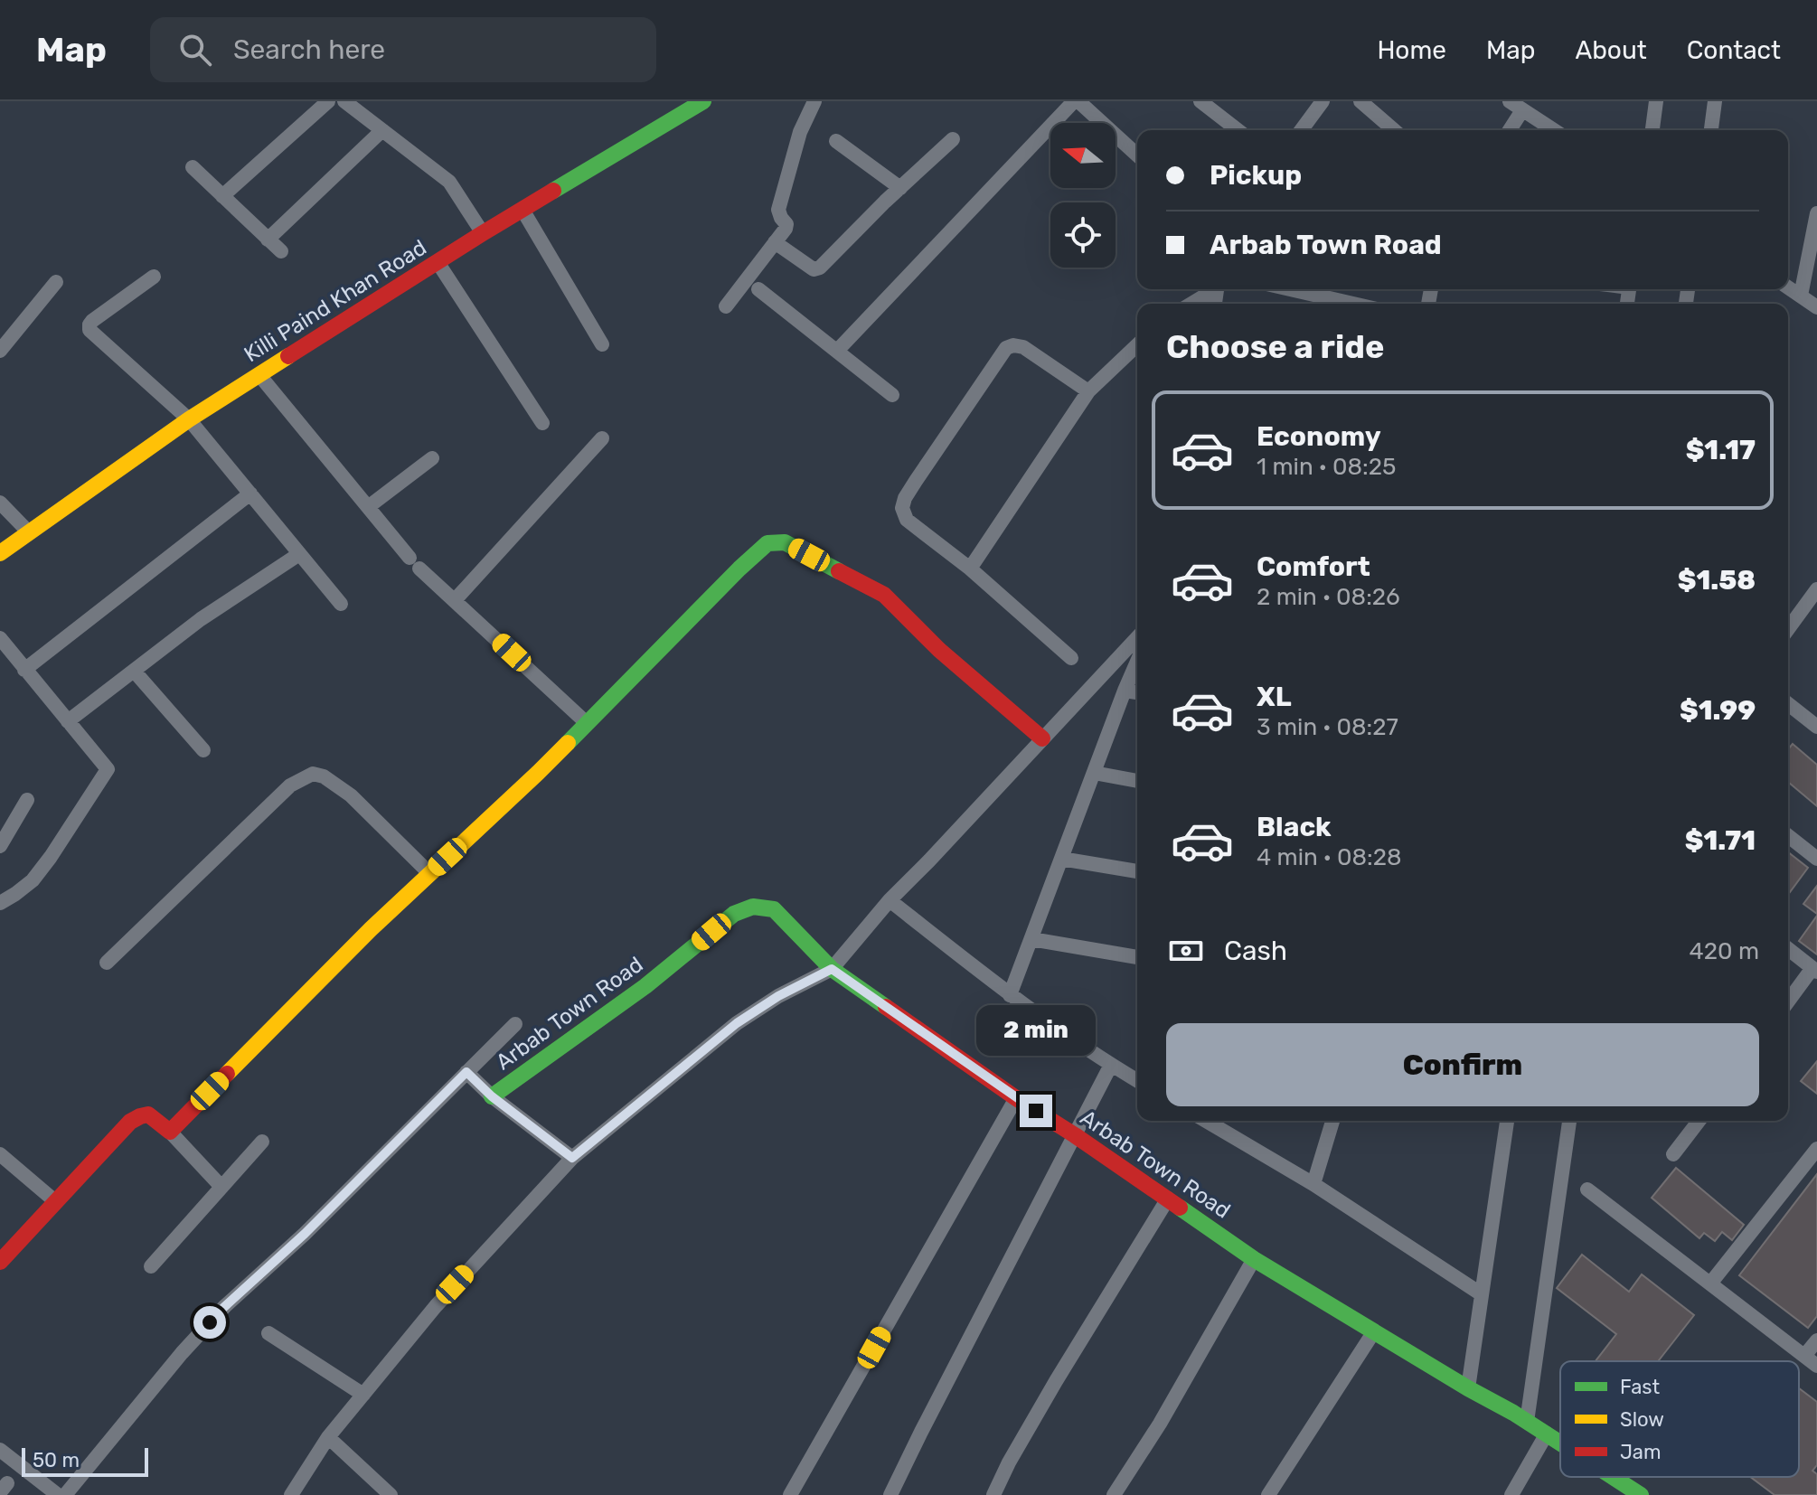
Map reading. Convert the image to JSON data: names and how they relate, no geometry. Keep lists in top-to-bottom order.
{
  "streets": {
    "street": ["Killi Paind Khan Road", "Arbab Town Road"]
  },
  "legend": ["Fast", "Slow", "Jam"],
  "scale_bar": "50 m",
  "north": "left",
  "page": {
    "header": "Map",
    "search": "Search here",
    "nav": [
      "Home",
      "Map",
      "About",
      "Contact"
    ],
    "banner": ["Pickup", "Arbab Town Road"],
    "heading": "Choose a ride",
    "list": [
      {
        "name": "Economy",
        "note": "1 min · 08:25",
        "value": "$1.17"
      },
      {
        "name": "Comfort",
        "note": "2 min · 08:26",
        "value": "$1.58"
      },
      {
        "name": "XL",
        "note": "3 min · 08:27",
        "value": "$1.99"
      },
      {
        "name": "Black",
        "note": "4 min · 08:28",
        "value": "$1.71"
      }
    ],
    "pay": ["Cash", "420 m"],
    "bubble": "2 min",
    "buttons": "Confirm",
    "scale": "50 m"
  }
}
